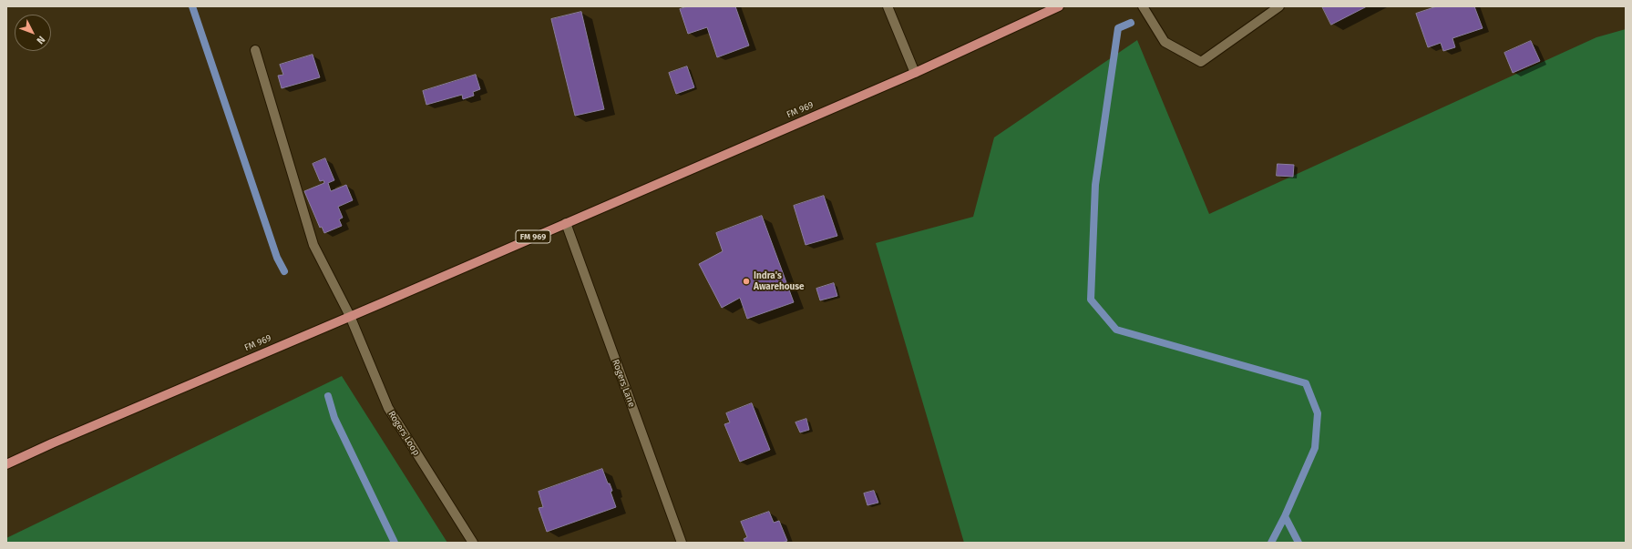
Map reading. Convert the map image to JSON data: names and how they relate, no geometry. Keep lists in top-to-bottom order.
{
  "streets": {
    "main road": ["FM 969"],
    "street": ["Rogers Lane", "Rogers Loop"]
  },
  "crossings": [
    ["FM 969", "Rogers Lane"],
    ["FM 969", "Rogers Loop"]
  ],
  "places": ["Indra's Awarehouse"],
  "north": "bottom right"
}
